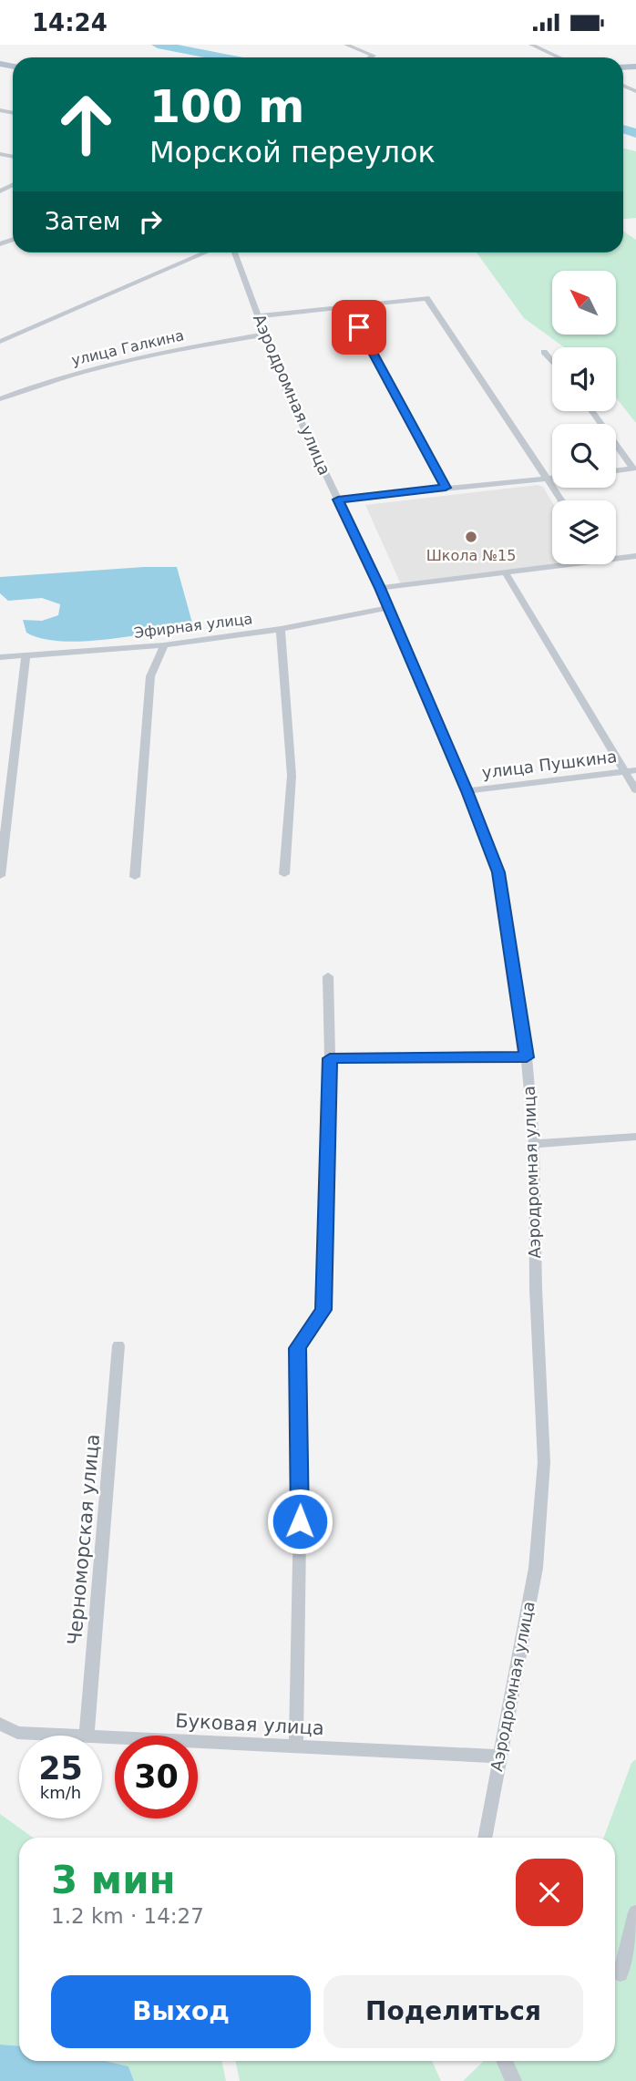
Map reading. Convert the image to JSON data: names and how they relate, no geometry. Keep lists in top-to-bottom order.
{
  "streets": {
    "street": [
      "улица Галкина",
      "Аэродромная улица",
      "Эфирная улица",
      "улица Пушкина",
      "Черноморская улица",
      "Буковая улица"
    ]
  },
  "crossings": [
    ["улица Галкина", "Аэродромная улица"],
    ["Аэродромная улица", "Эфирная улица"],
    ["Аэродромная улица", "улица Пушкина"],
    ["Аэродромная улица", "Буковая улица"]
  ],
  "places": ["Школа №15"],
  "north": "top left",
  "page": {
    "status": "14:24",
    "turn": ["100 m", "Морской переулок"],
    "then": "Затем",
    "speed": "25 km/h",
    "limit": "30",
    "heading": ["3 мин", "1.2 km · 14:27"],
    "buttons": ["Выход", "Поделиться"]
  }
}
